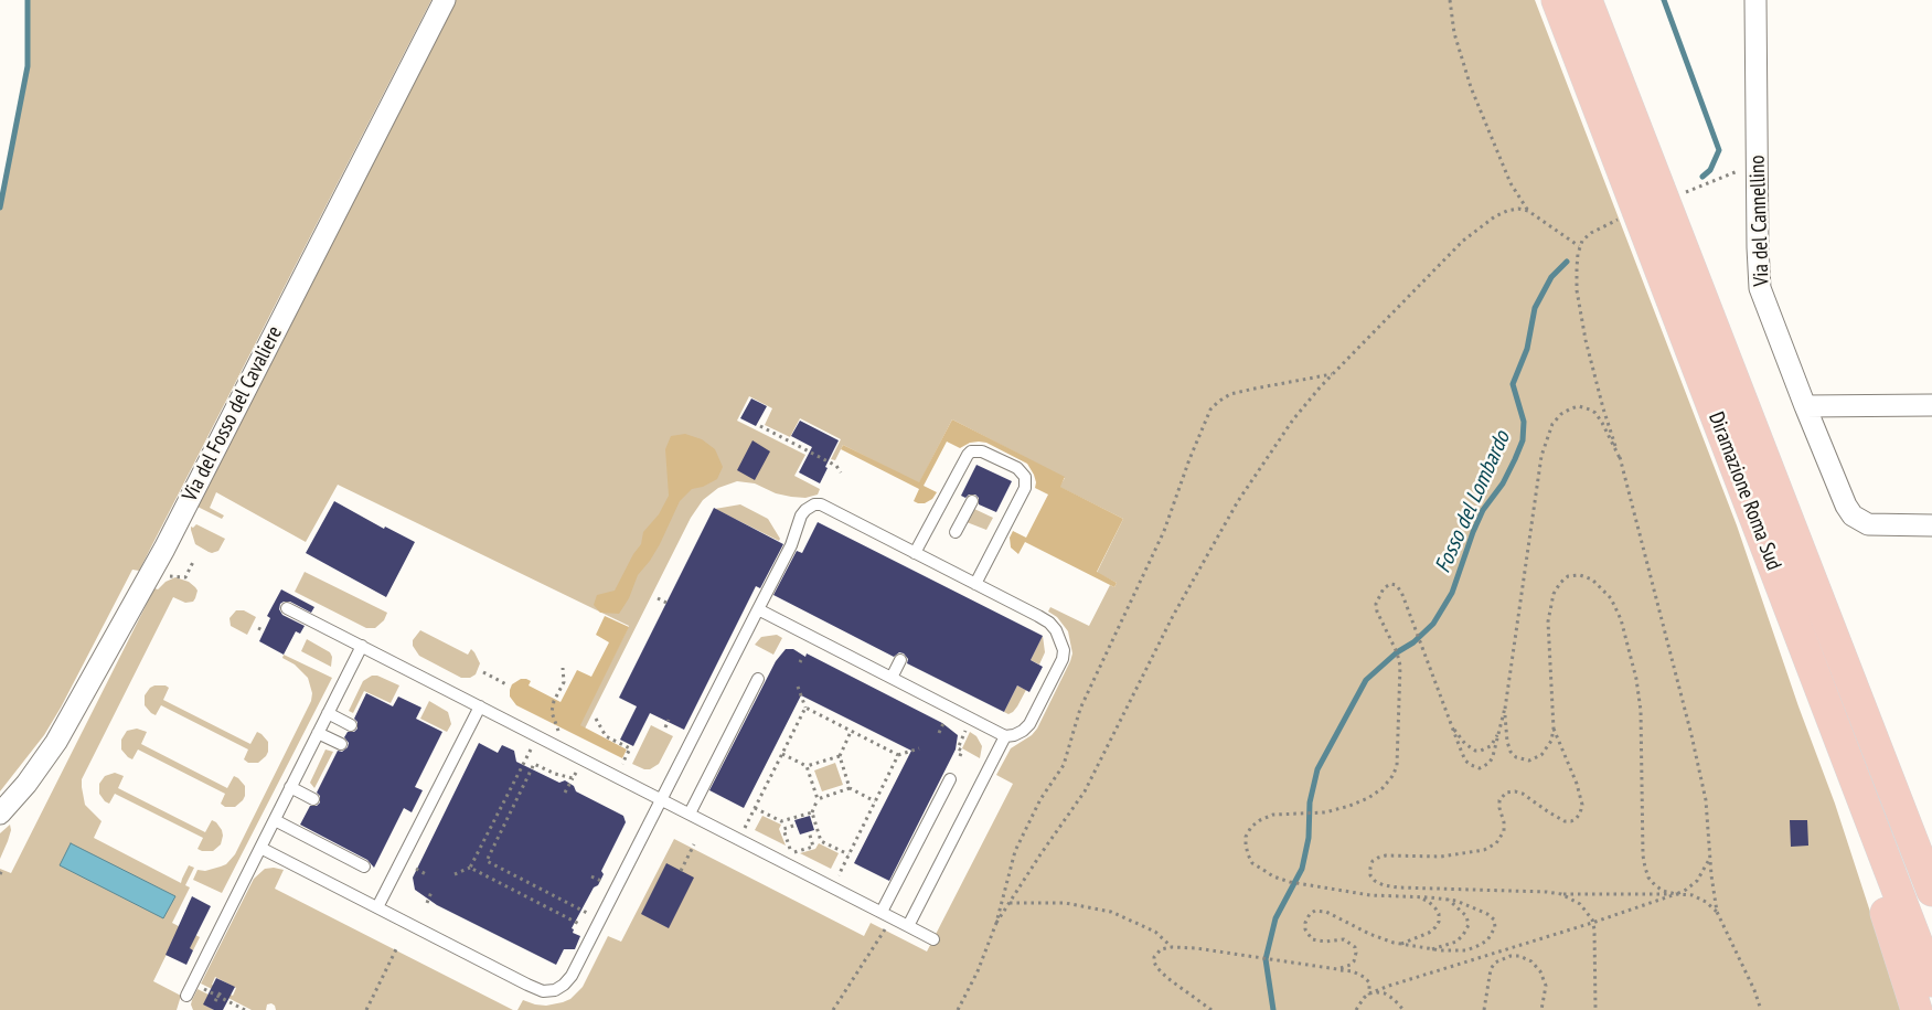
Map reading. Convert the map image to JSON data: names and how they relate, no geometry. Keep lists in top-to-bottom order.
{
  "streets": {
    "highway": ["Diramazione Roma Sud"],
    "street": ["Via del Cannellino", "Via del Fosso del Cavaliere"]
  },
  "water": ["Fosso del Lombardo"]
}
